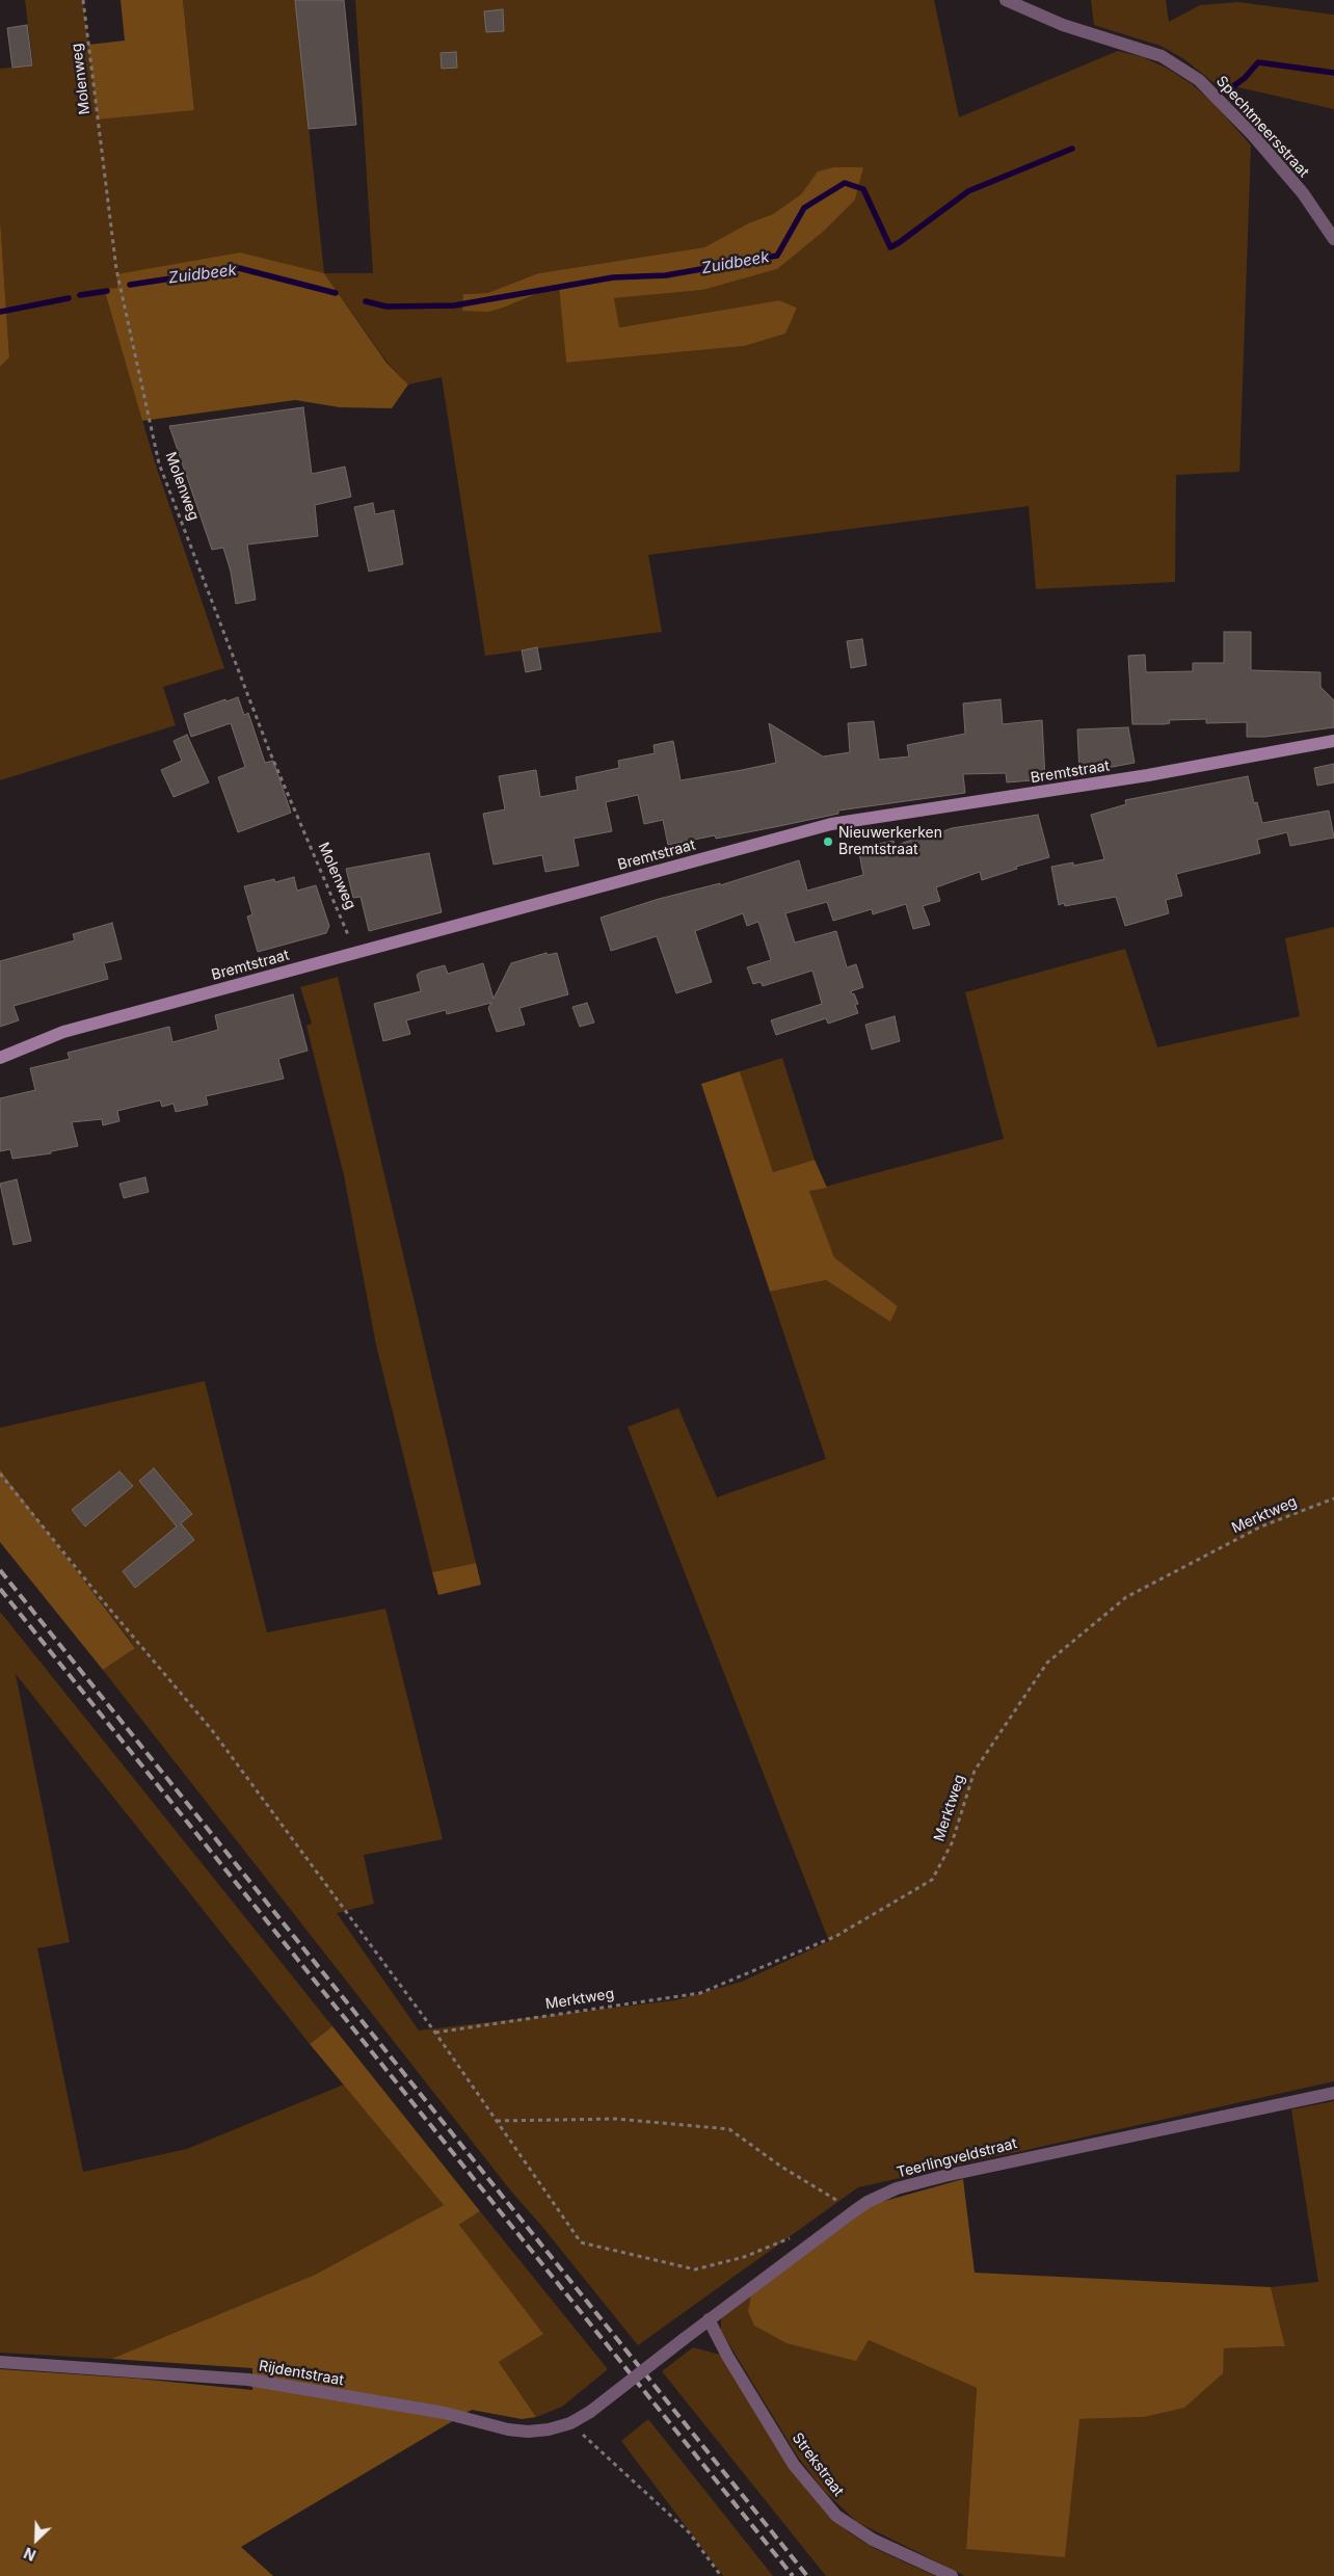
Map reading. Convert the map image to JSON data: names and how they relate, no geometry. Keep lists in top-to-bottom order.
{
  "streets": {
    "street": [
      "Spechtmeersstraat",
      "Bremtstraat",
      "Teerlingveldstraat",
      "Rijdentstraat",
      "Strekstraat"
    ],
    "path": ["Molenweg", "Merktweg"]
  },
  "crossings": [
    ["Molenweg", "Bremtstraat"],
    ["Teerlingveldstraat", "Rijdentstraat"],
    ["Teerlingveldstraat", "Strekstraat"]
  ],
  "water": ["Zuidbeek"],
  "places": ["Nieuwerkerken Bremtstraat"],
  "north": "bottom left"
}
